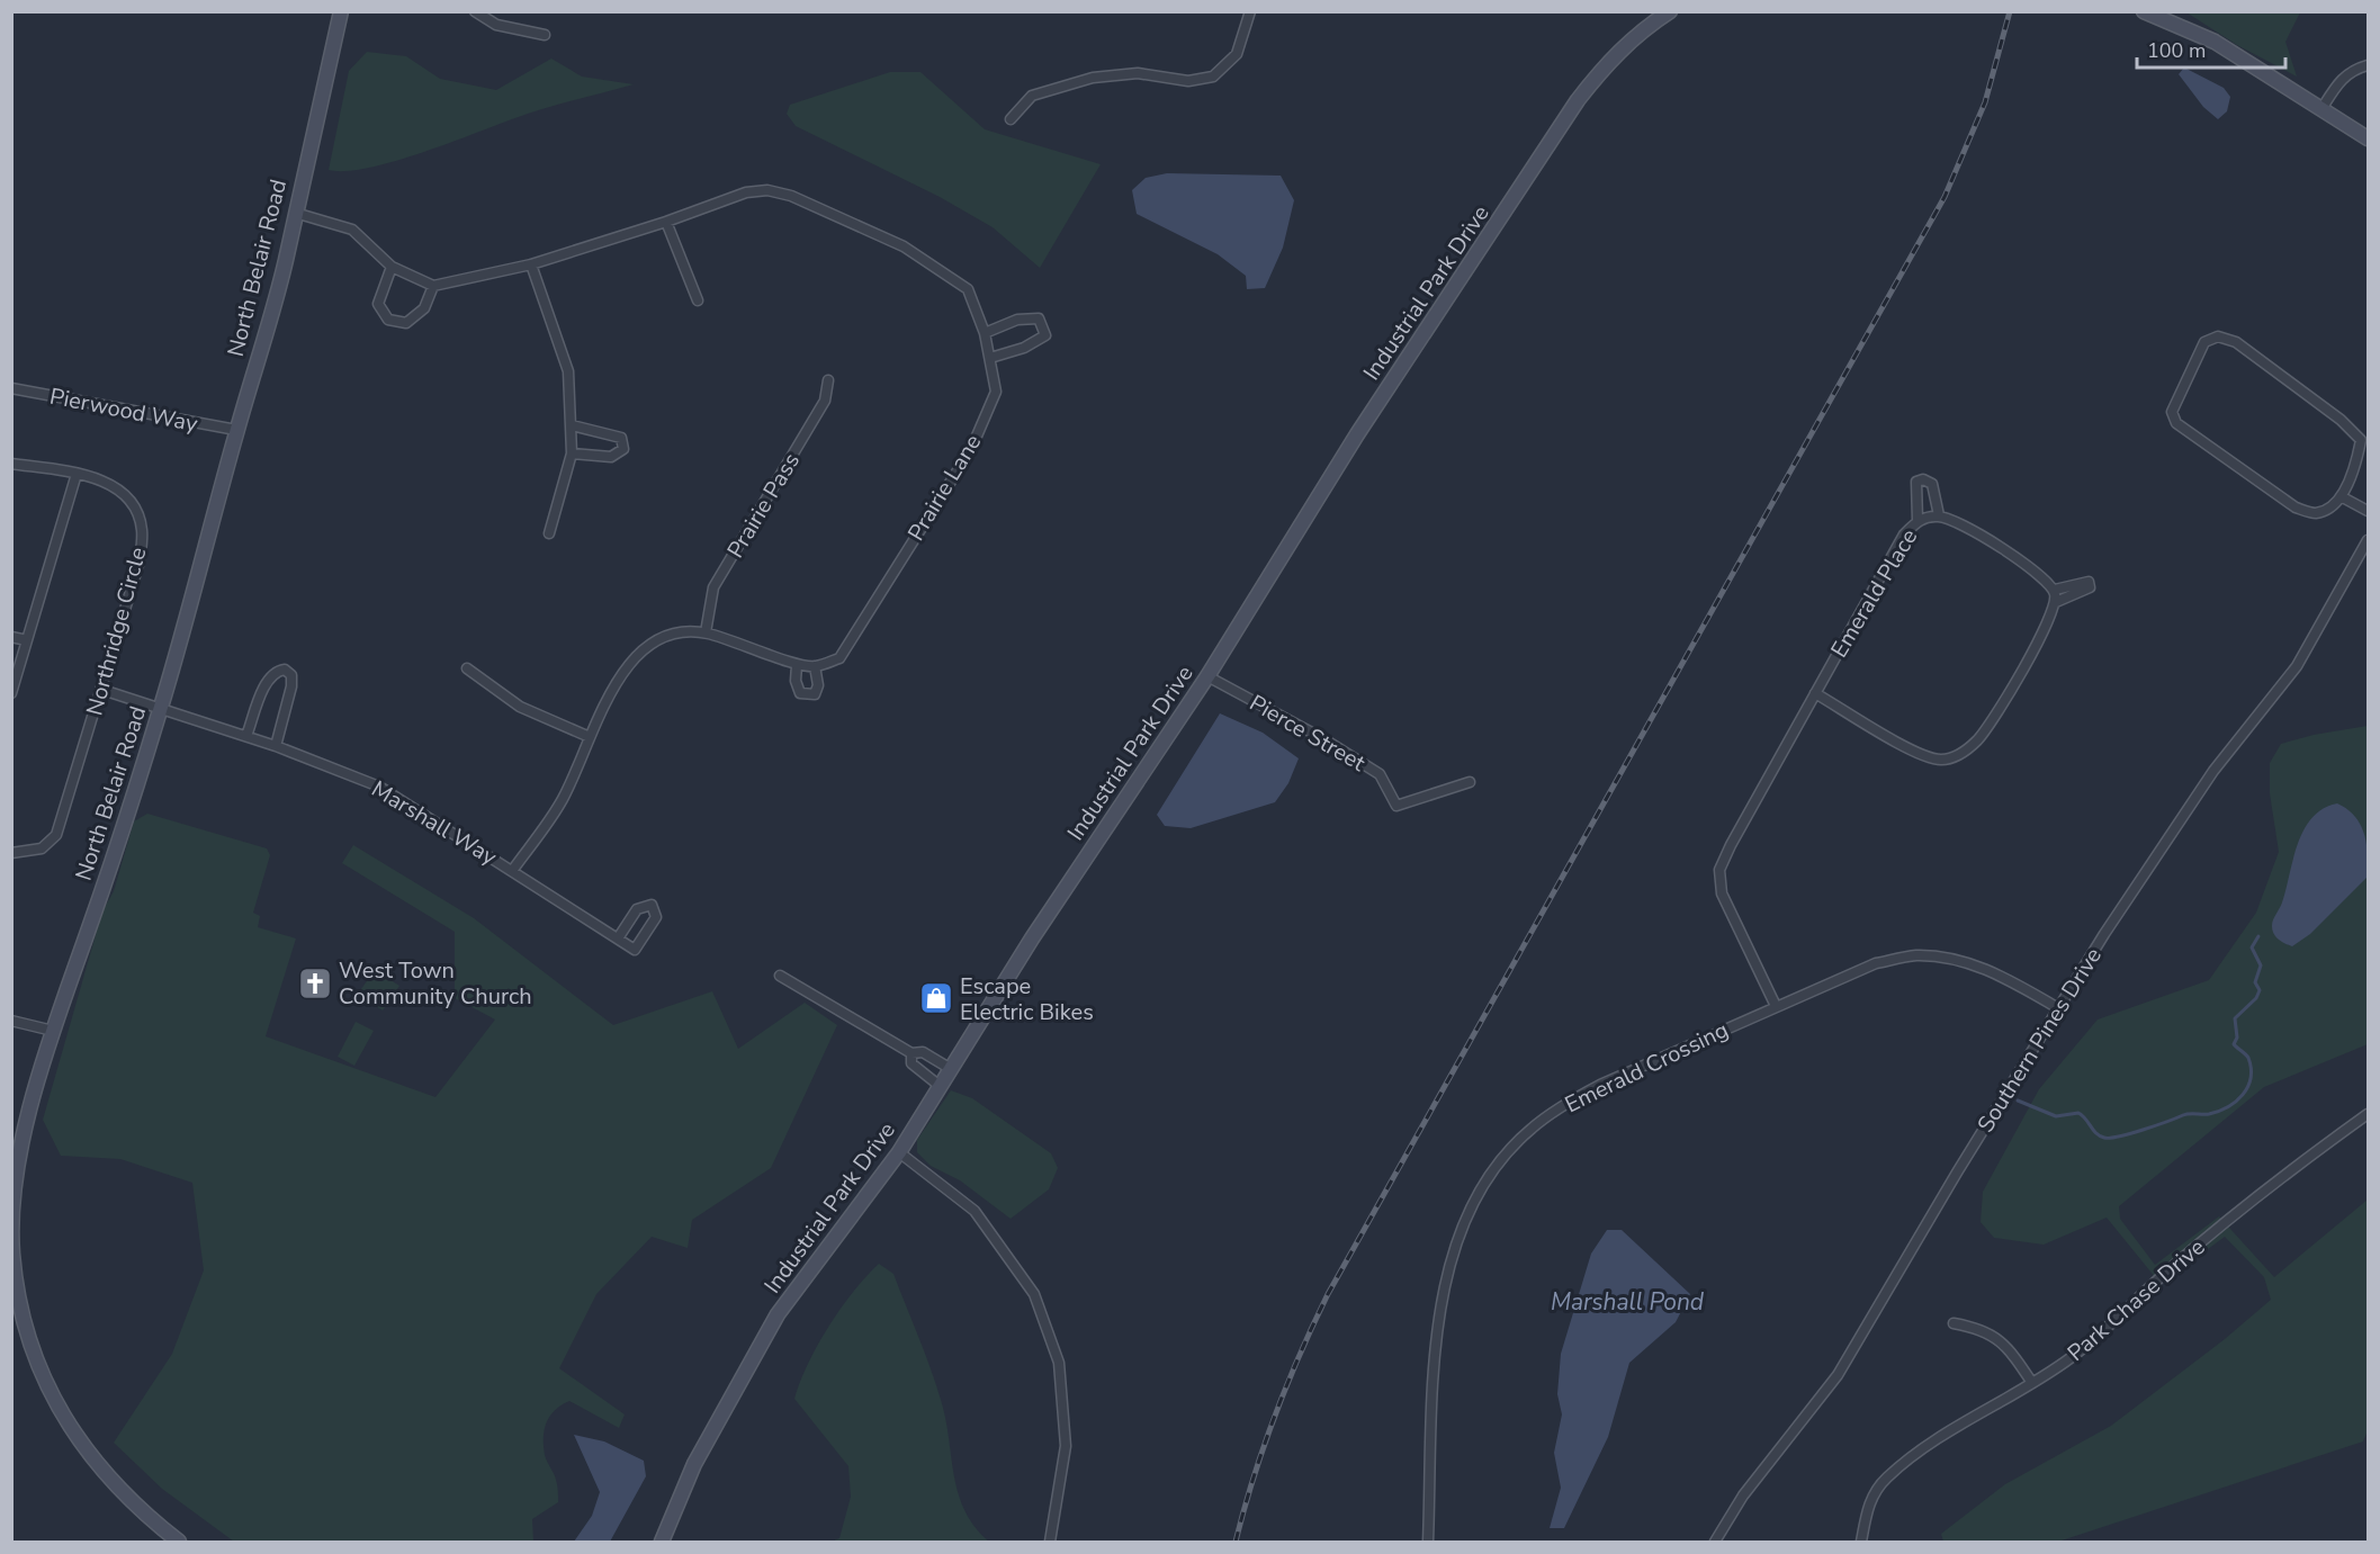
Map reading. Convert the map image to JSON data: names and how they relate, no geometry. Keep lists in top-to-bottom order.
{
  "streets": {
    "street": [
      "North Belair Road",
      "Industrial Park Drive",
      "Pierwood Way",
      "Prairie Lane",
      "Prairie Pass",
      "Emerald Place",
      "Northridge Circle",
      "Pierce Street",
      "Marshall Way",
      "Southern Pines Drive",
      "Emerald Crossing",
      "Park Chase Drive"
    ]
  },
  "crossings": [
    ["North Belair Road", "Pierwood Way"],
    ["North Belair Road", "Marshall Way"],
    ["Industrial Park Drive", "Pierce Street"],
    ["Emerald Place", "Emerald Crossing"],
    ["Northridge Circle", "Marshall Way"],
    ["Southern Pines Drive", "Emerald Crossing"]
  ],
  "water": ["Marshall Pond"],
  "places": {
    "church": ["West Town Community Church"],
    "shop": ["Escape Electric Bikes"]
  },
  "scale_bar": "100 m"
}
